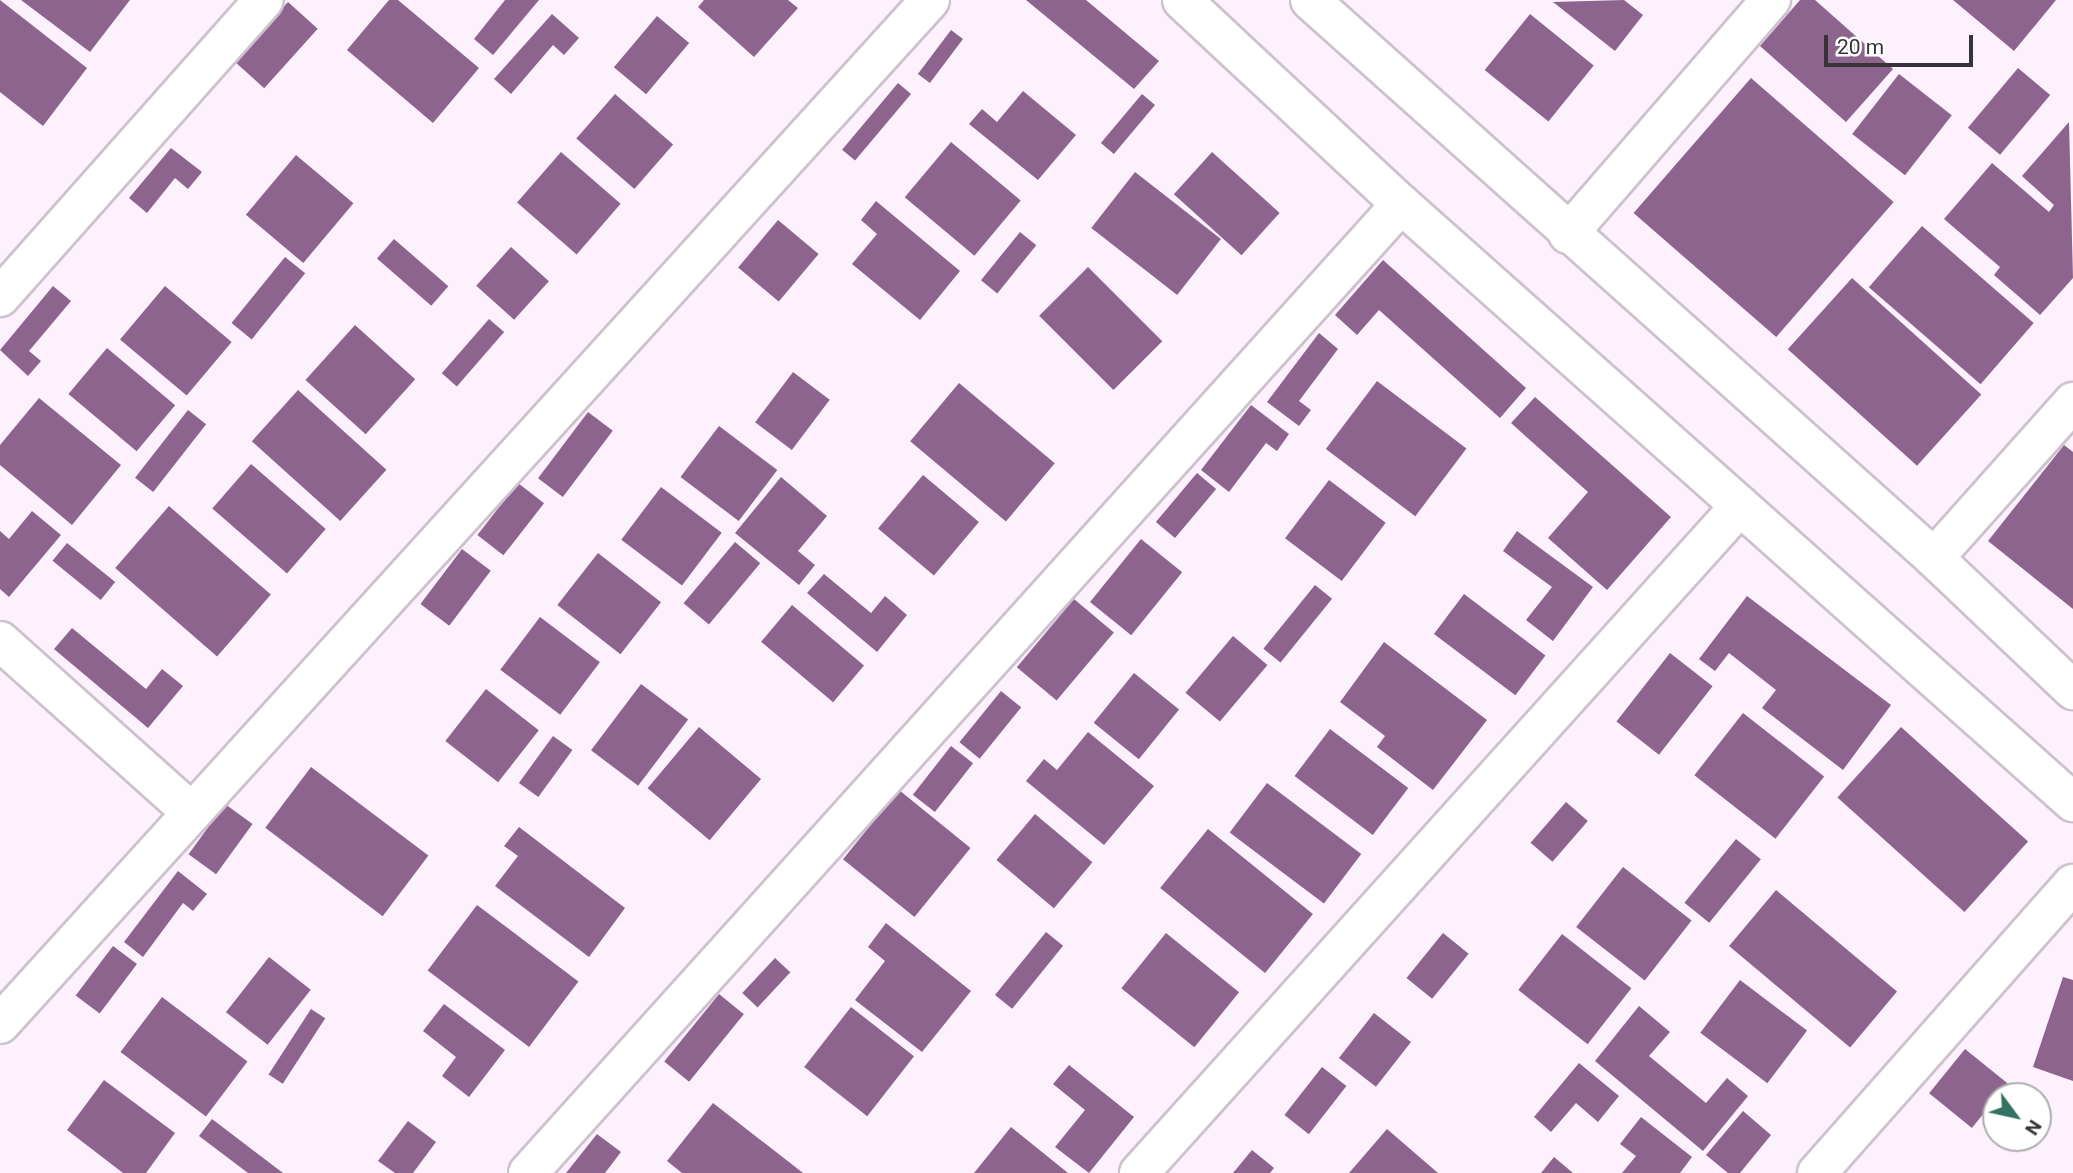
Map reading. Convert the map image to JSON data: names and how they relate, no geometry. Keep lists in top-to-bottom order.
{
  "scale_bar": "20 m",
  "north": "bottom right"
}
